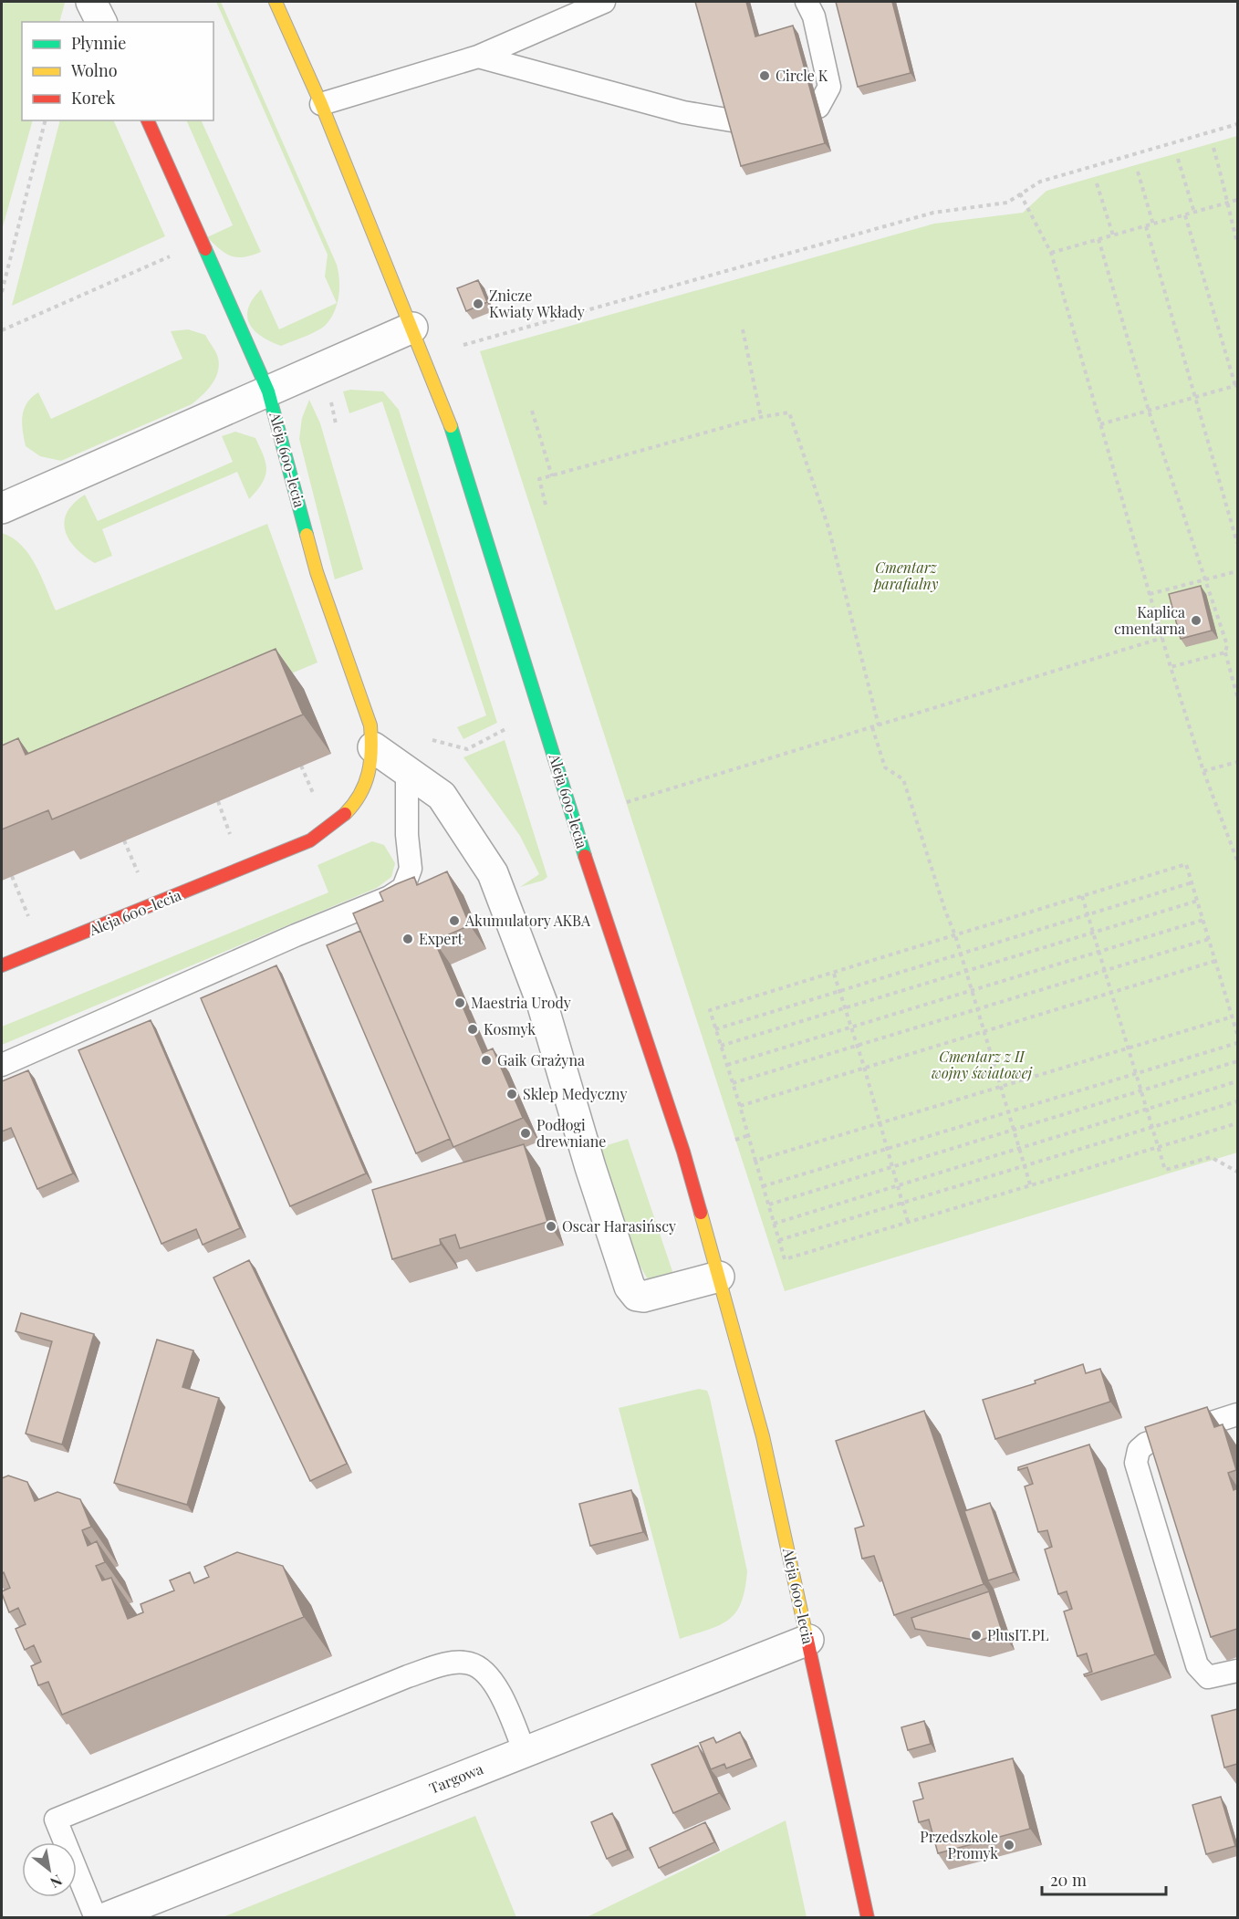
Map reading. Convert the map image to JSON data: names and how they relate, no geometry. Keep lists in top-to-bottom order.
{
  "streets": {
    "main road": ["Aleja 600-lecia"],
    "street": ["Targowa"]
  },
  "crossings": [
    ["Aleja 600-lecia", "Targowa"]
  ],
  "parks": ["Cmentarz parafialny", "Cmentarz z II wojny światowej"],
  "places": [
    "Circle K",
    "Znicze Kwiaty Wkłady",
    "Kaplica cmentarna",
    "Akumulatory AKBA",
    "Expert",
    "Maestria Urody",
    "Kosmyk",
    "Gaik Grażyna",
    "Sklep Medyczny",
    "Podłogi drewniane",
    "Oscar Harasińscy",
    "PlusIT.PL",
    "Przedszkole Promyk"
  ],
  "legend": ["Płynnie", "Wolno", "Korek"],
  "scale_bar": "20 m",
  "north": "bottom right"
}
